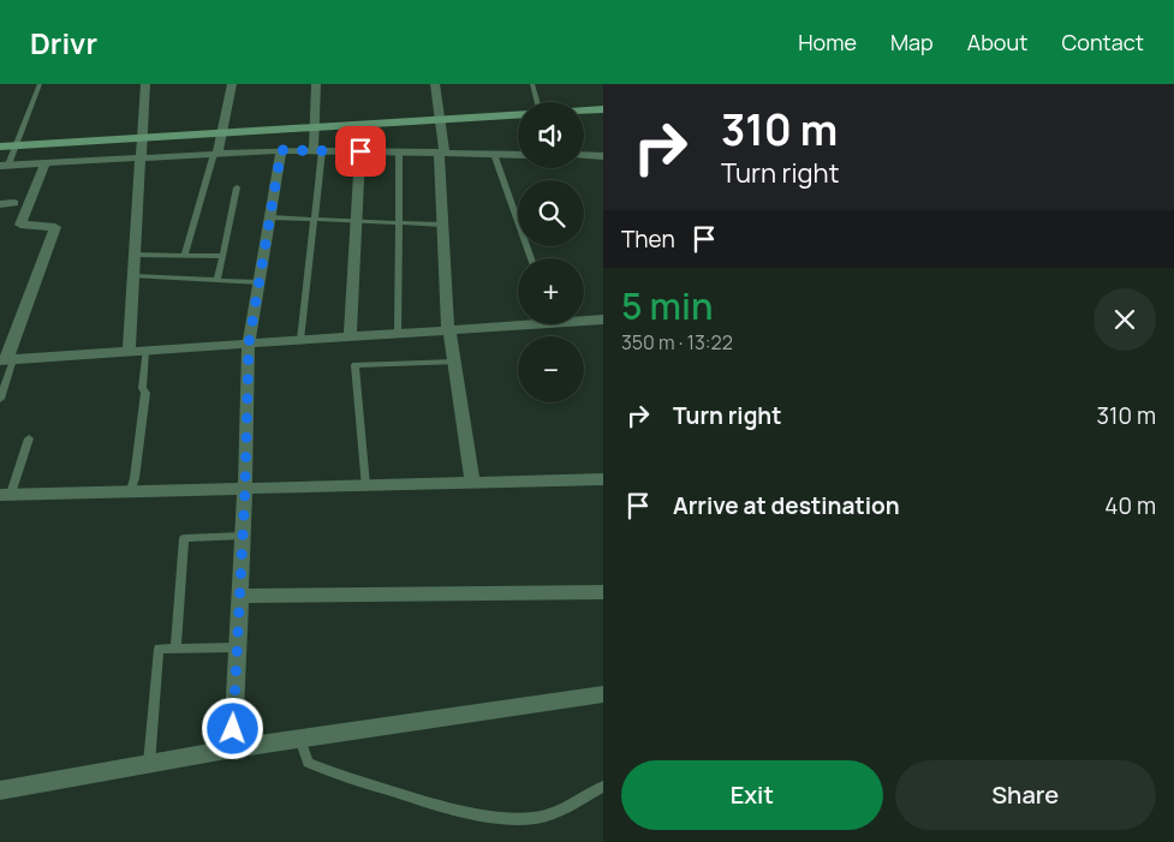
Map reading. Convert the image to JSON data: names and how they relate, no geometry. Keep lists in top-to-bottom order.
{
  "page": {
    "header": "Drivr",
    "nav": [
      "Home",
      "Map",
      "About",
      "Contact"
    ],
    "turn": ["310 m", "Turn right"],
    "map_buttons": ["+", "−"],
    "then": "Then",
    "heading": ["5 min", "350 m · 13:22"],
    "list": [
      {
        "name": "Turn right",
        "value": "310 m"
      },
      {
        "name": "Arrive at destination",
        "value": "40 m"
      }
    ],
    "buttons": ["Exit", "Share"]
  }
}
